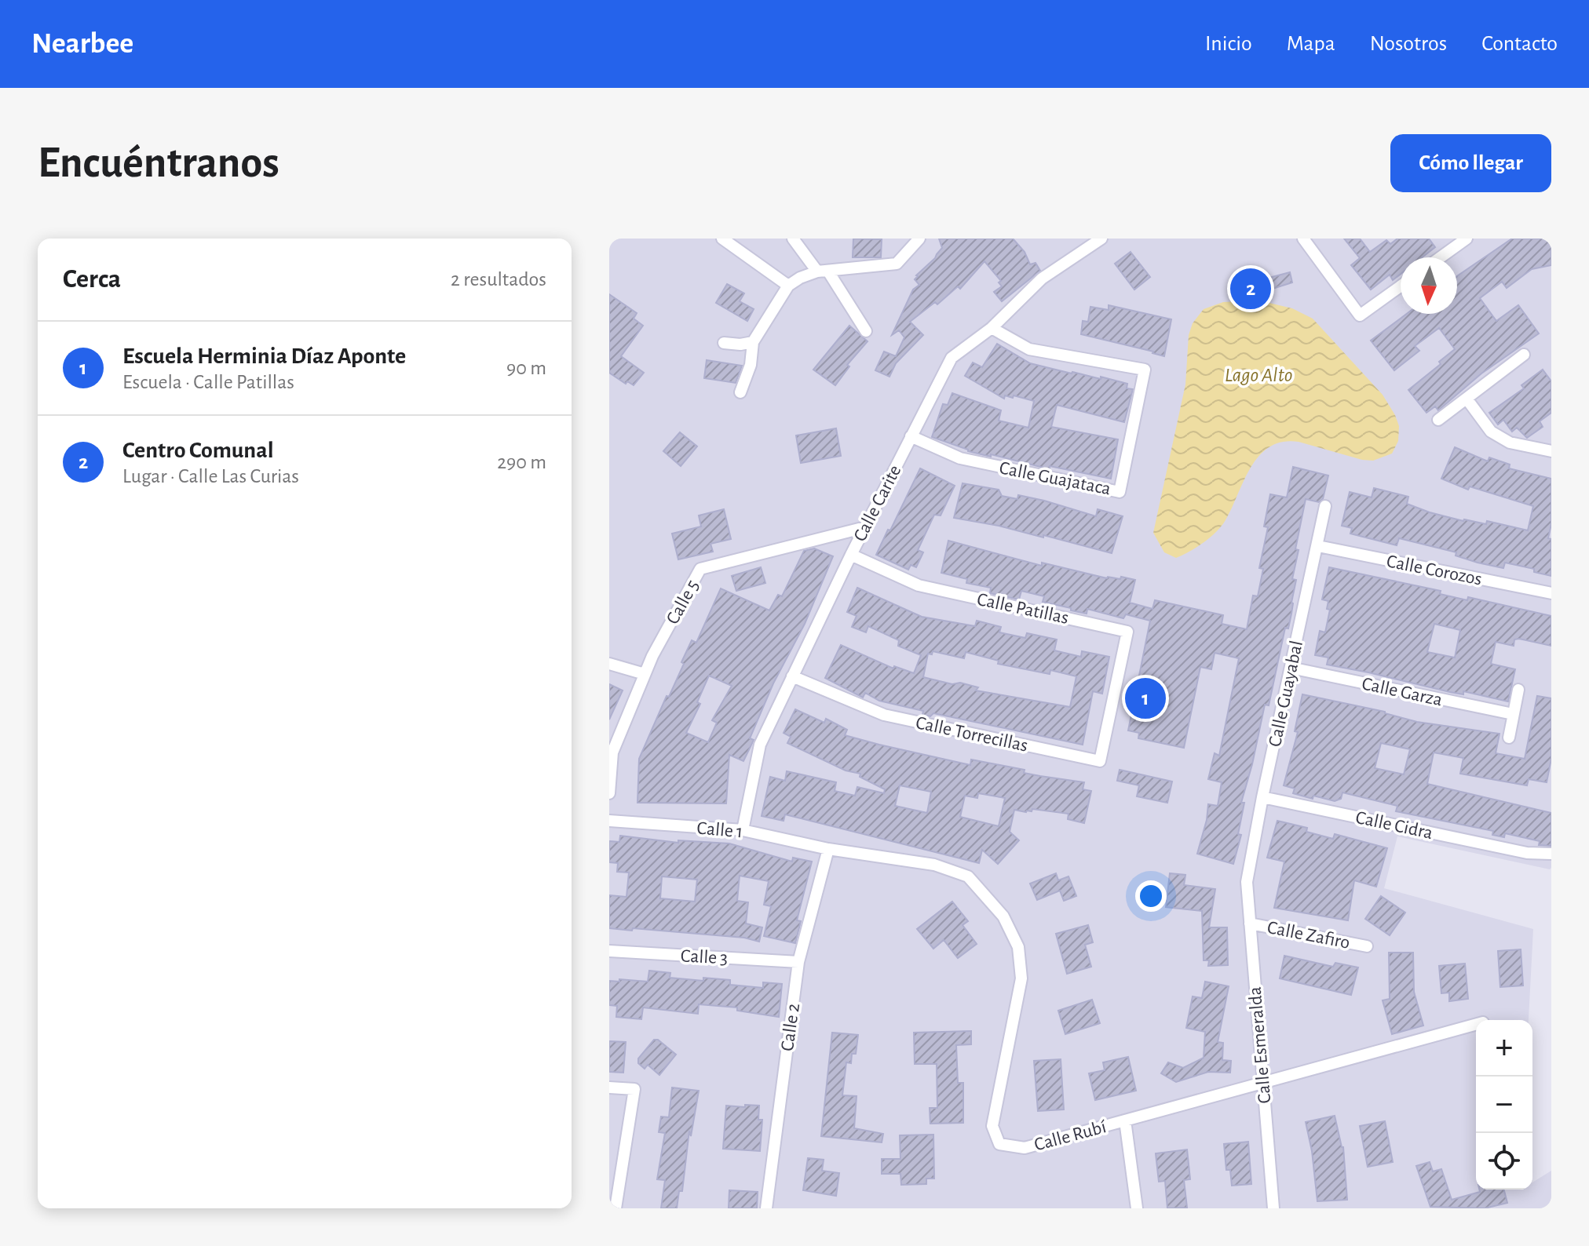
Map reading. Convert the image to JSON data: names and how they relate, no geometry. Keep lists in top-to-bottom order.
{
  "streets": {
    "street": [
      "Calle Guajataca",
      "Calle Carite",
      "Calle Corozos",
      "Calle 5",
      "Calle Patillas",
      "Calle Garza",
      "Calle Guayabal",
      "Calle Torrecillas",
      "Calle Cidra",
      "Calle 1",
      "Calle Zafiro",
      "Calle 3",
      "Calle 2",
      "Calle Esmeralda",
      "Calle Rubí"
    ]
  },
  "crossings": [
    ["Calle Guajataca", "Calle Carite"],
    ["Calle Carite", "Calle 5"],
    ["Calle Carite", "Calle Patillas"],
    ["Calle Carite", "Calle Torrecillas"],
    ["Calle Carite", "Calle 1"],
    ["Calle Corozos", "Calle Guayabal"],
    ["Calle Patillas", "Calle Torrecillas"],
    ["Calle Garza", "Calle Guayabal"],
    ["Calle Guayabal", "Calle Cidra"],
    ["Calle Guayabal", "Calle Esmeralda"],
    ["Calle 1", "Calle 2"],
    ["Calle 1", "Calle Rubí"],
    ["Calle Zafiro", "Calle Esmeralda"],
    ["Calle 3", "Calle 2"],
    ["Calle 2", "Calle Rubí"],
    ["Calle Esmeralda", "Calle Rubí"]
  ],
  "water": ["Lago Alto"],
  "north": "bottom",
  "page": {
    "header": "Nearbee",
    "nav": [
      "Inicio",
      "Mapa",
      "Nosotros",
      "Contacto"
    ],
    "buttons": "Cómo llegar",
    "title": "Encuéntranos",
    "heading": ["Cerca", "2 resultados"],
    "pins": ["2", "1"],
    "list": [
      {
        "mark": "1",
        "name": "Escuela Herminia Díaz Aponte",
        "note": "Escuela · Calle Patillas",
        "value": "90 m"
      },
      {
        "mark": "2",
        "name": "Centro Comunal",
        "note": "Lugar · Calle Las Curias",
        "value": "290 m"
      }
    ],
    "map_buttons": ["+", "−"]
  }
}
